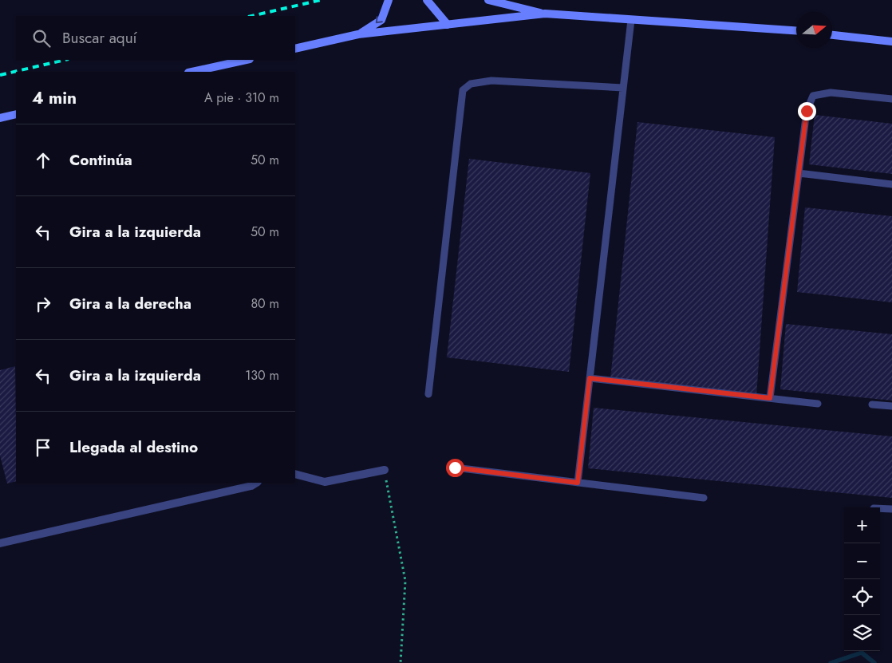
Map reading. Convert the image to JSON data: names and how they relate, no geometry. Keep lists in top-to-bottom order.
{
  "north": "right",
  "page": {
    "search": "Buscar aquí",
    "heading": ["4 min", "A pie · 310 m"],
    "list": [
      ["Continúa", "50 m"],
      ["Gira a la izquierda", "50 m"],
      ["Gira a la derecha", "80 m"],
      ["Gira a la izquierda", "130 m"],
      "Llegada al destino"
    ],
    "map_buttons": ["+", "−"]
  }
}
